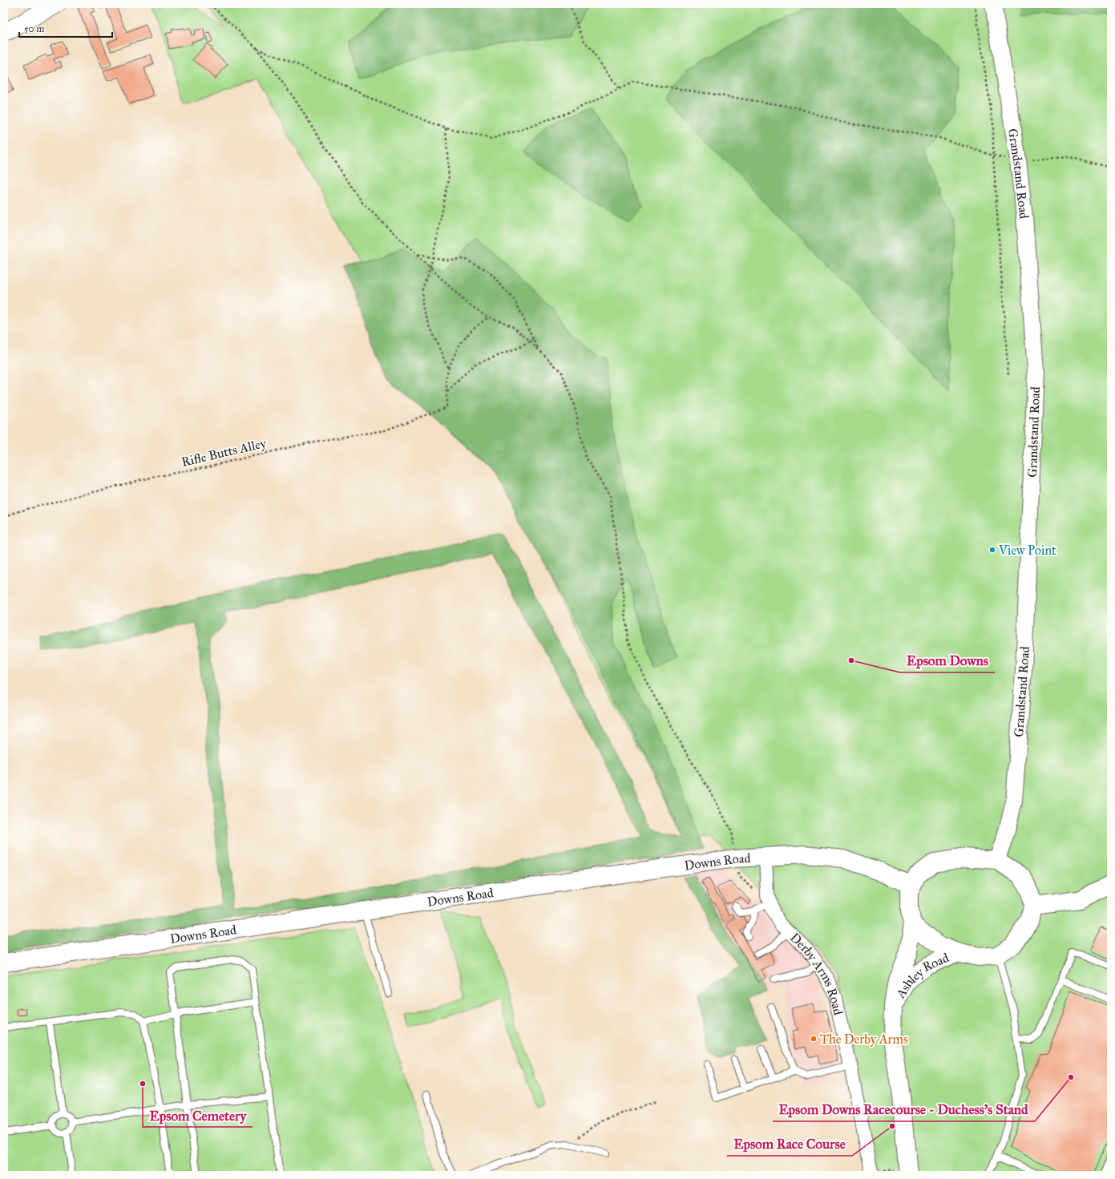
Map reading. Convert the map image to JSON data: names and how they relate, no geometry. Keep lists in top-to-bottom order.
{
  "streets": {
    "main road": ["Downs Road", "Ashley Road"],
    "street": ["Grandstand Road", "Derby Arms Road"],
    "path": ["Rifle Butts Alley"]
  },
  "crossings": [
    ["Grandstand Road", "Downs Road"],
    ["Grandstand Road", "Ashley Road"],
    ["Downs Road", "Derby Arms Road"],
    ["Downs Road", "Ashley Road"]
  ],
  "places": [
    "View Point",
    "Epsom Downs",
    "The Derby Arms",
    "Epsom Downs Racecourse - Duchess’s Stand",
    "Epsom Cemetery",
    "Epsom Race Course"
  ],
  "scale_bar": "50 m"
}
